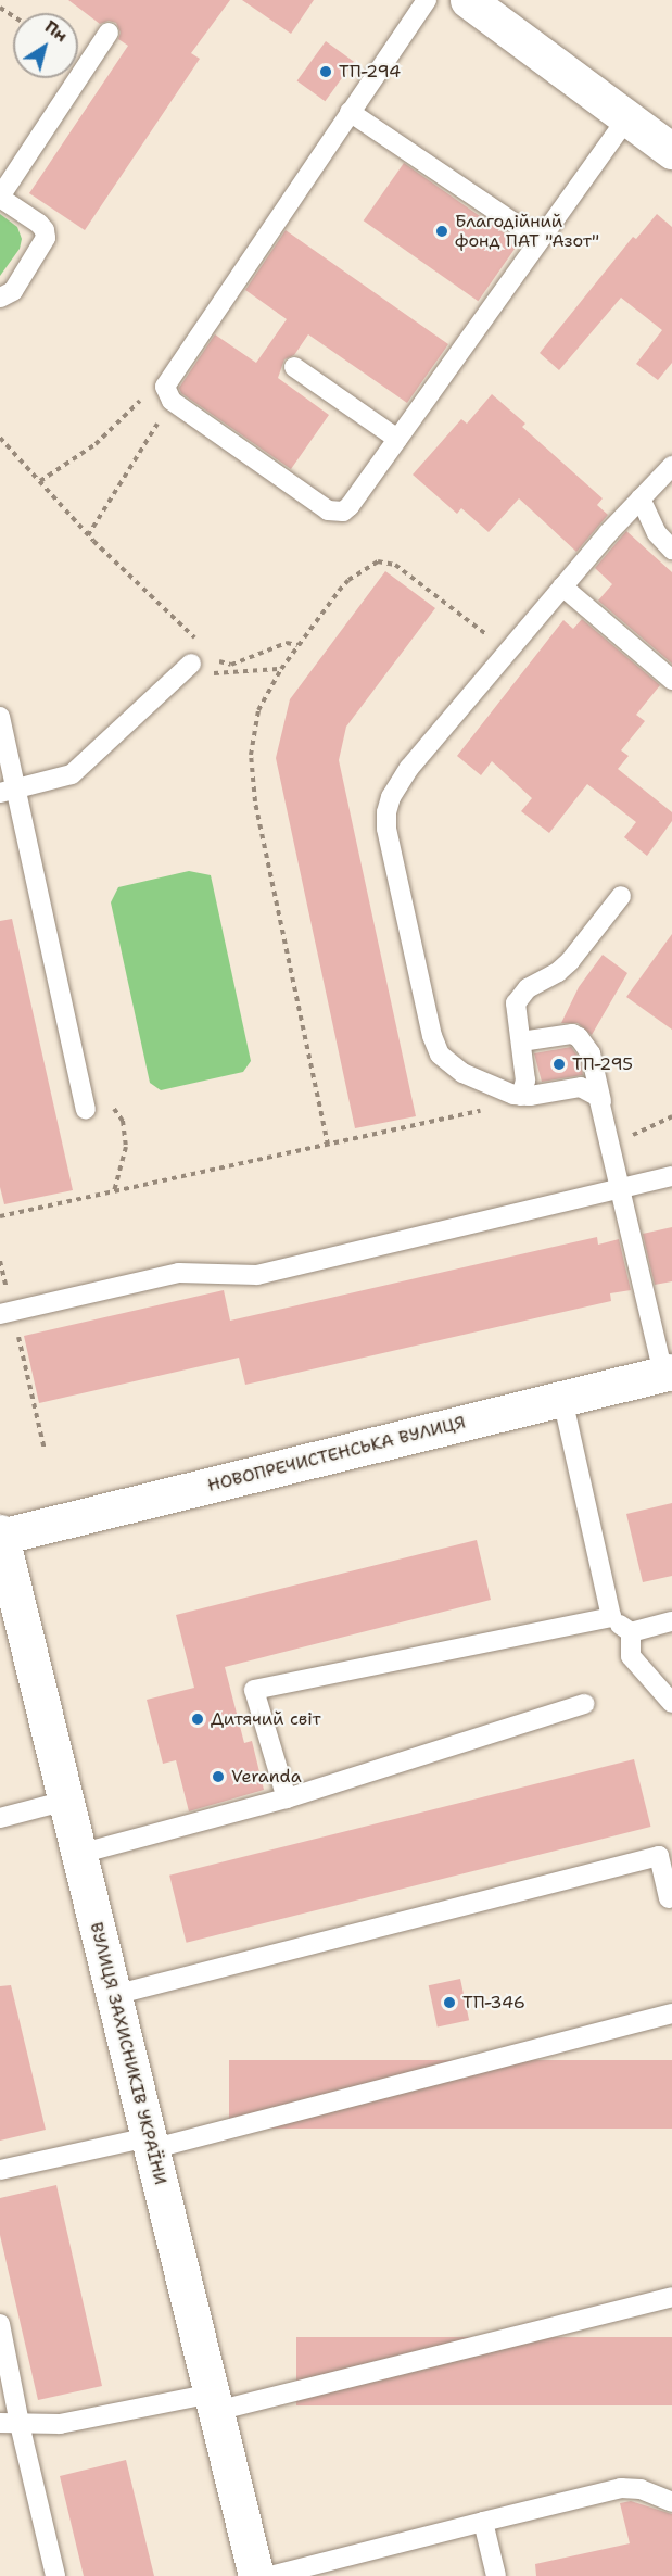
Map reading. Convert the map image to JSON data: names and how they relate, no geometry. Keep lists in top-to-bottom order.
{
  "streets": {
    "street": ["НОВОПРЕЧИСТЕНСЬКА ВУЛИЦЯ", "ВУЛИЦЯ ЗАХИСНИКІВ УКРАЇНИ"]
  },
  "crossings": [
    ["НОВОПРЕЧИСТЕНСЬКА ВУЛИЦЯ", "ВУЛИЦЯ ЗАХИСНИКІВ УКРАЇНИ"]
  ],
  "places": [
    "ТП-294",
    "Благодійний фонд ПАТ \"Азот\"",
    "ТП-295",
    "Дитячий світ",
    "Veranda",
    "ТП-346"
  ],
  "north": "top right"
}
